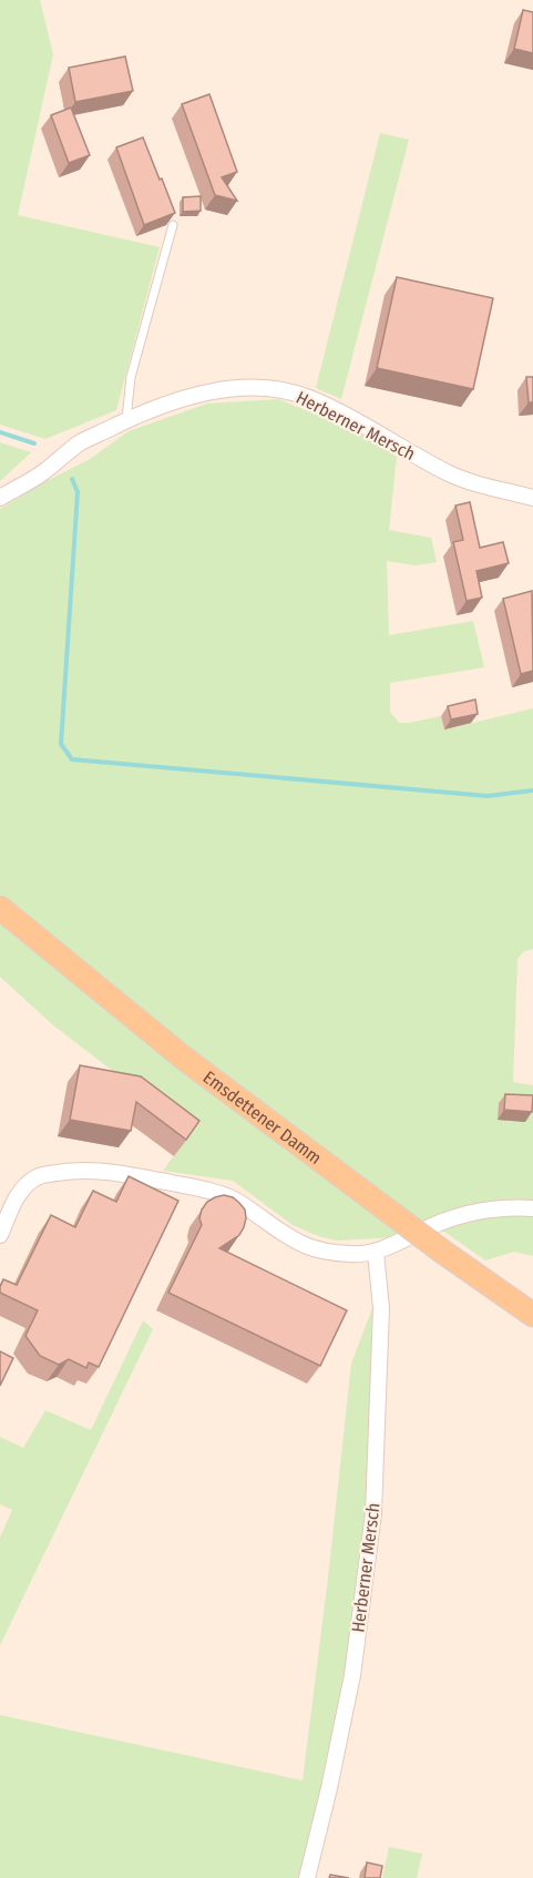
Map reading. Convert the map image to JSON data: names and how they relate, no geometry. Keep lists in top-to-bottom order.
{
  "streets": {
    "main road": ["Emsdettener Damm"],
    "street": ["Herberner Mersch"]
  }
}
